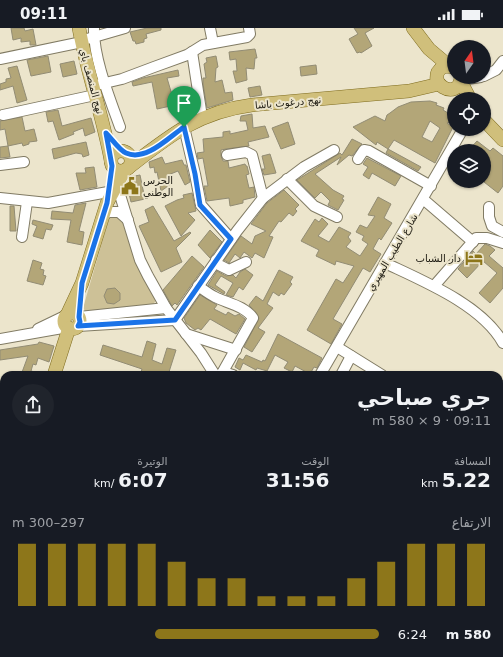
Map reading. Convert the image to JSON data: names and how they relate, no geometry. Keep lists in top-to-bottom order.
{
  "streets": {
    "main road": ["نهج المنصف باي", "نهج درغوث باشا"],
    "street": ["شارع الطيب المهيري"]
  },
  "crossings": [
    ["نهج المنصف باي", "نهج درغوث باشا"]
  ],
  "places": {
    "public building": ["الحرس الوطني"],
    "hotel": ["دار الشباب"]
  },
  "north": "top",
  "page": {
    "status": "09:11",
    "heading": ["جري صباحي", "09:11 · 9 × 580 m"],
    "stats": [
      ["المسافة", "5.22 km"],
      ["الوقت", "31:56"],
      ["الوتيرة", "6:07 /km"]
    ],
    "chart": ["الارتفاع", "297–300 m"],
    "list": [
      {
        "name": "580 m",
        "note": "6:24"
      }
    ]
  }
}
